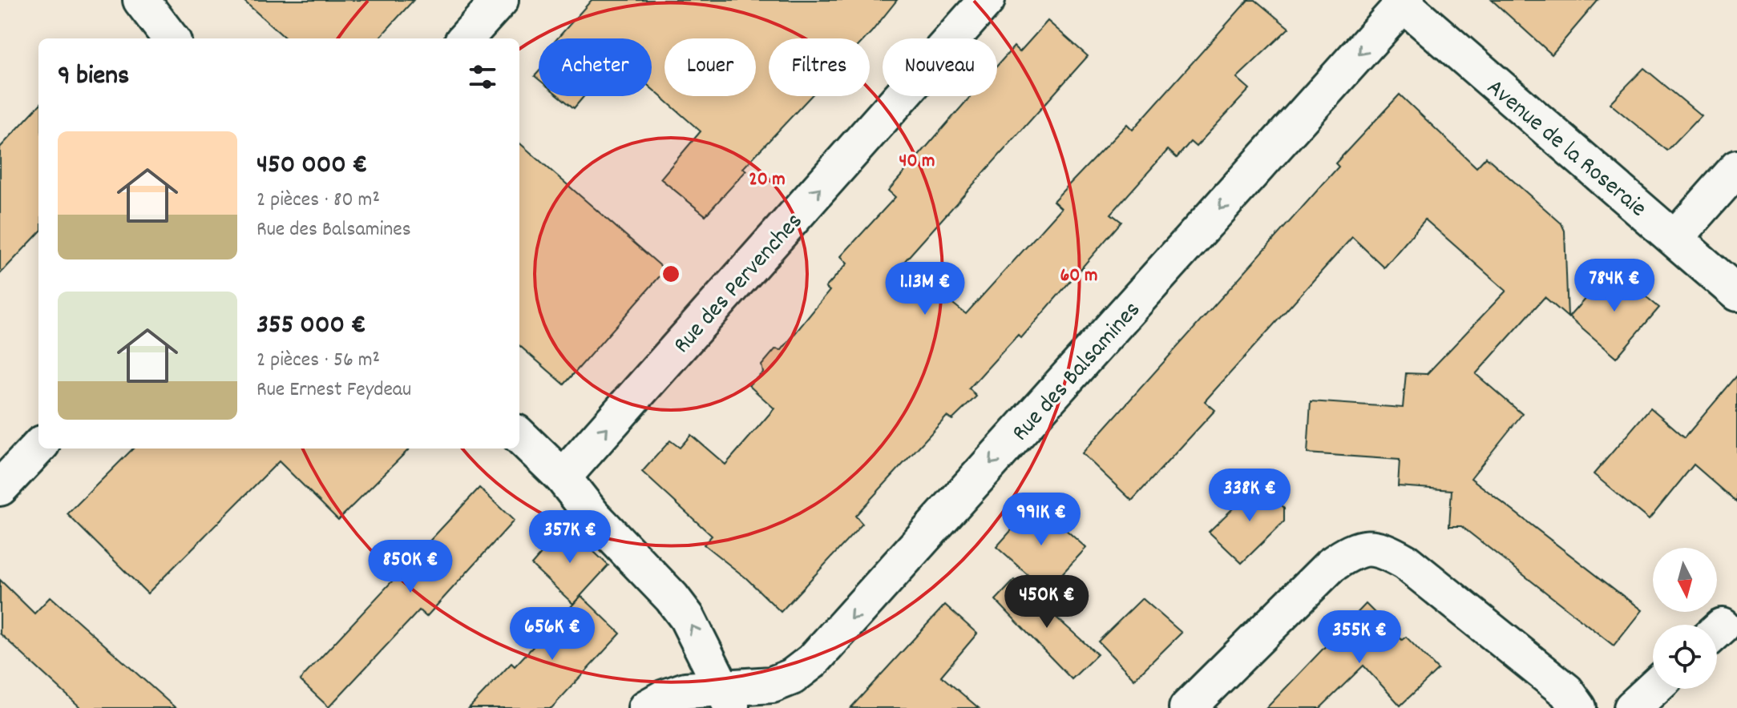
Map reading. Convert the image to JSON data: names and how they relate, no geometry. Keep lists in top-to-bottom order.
{
  "streets": {
    "street": ["Avenue de la Roseraie", "Rue des Pervenches", "Rue des Balsamines"]
  },
  "crossings": [
    ["Avenue de la Roseraie", "Rue des Balsamines"]
  ],
  "one_way": ["Rue des Pervenches", "Rue des Balsamines"],
  "north": "bottom",
  "page": {
    "chip": [
      "Acheter",
      "Louer",
      "Filtres",
      "Nouveau"
    ],
    "heading": "9 biens",
    "list": [
      {
        "name": "450 000 €",
        "note": "2 pièces · 80 m² · Rue des Balsamines"
      },
      {
        "name": "355 000 €",
        "note": "2 pièces · 56 m² · Rue Ernest Feydeau"
      }
    ],
    "price": [
      "784K €",
      "1.13M €",
      "338K €",
      "991K €",
      "357K €",
      "850K €",
      "450K €",
      "656K €",
      "355K €"
    ]
  },
  "rings": ["40 m", "20 m", "60 m"]
}
